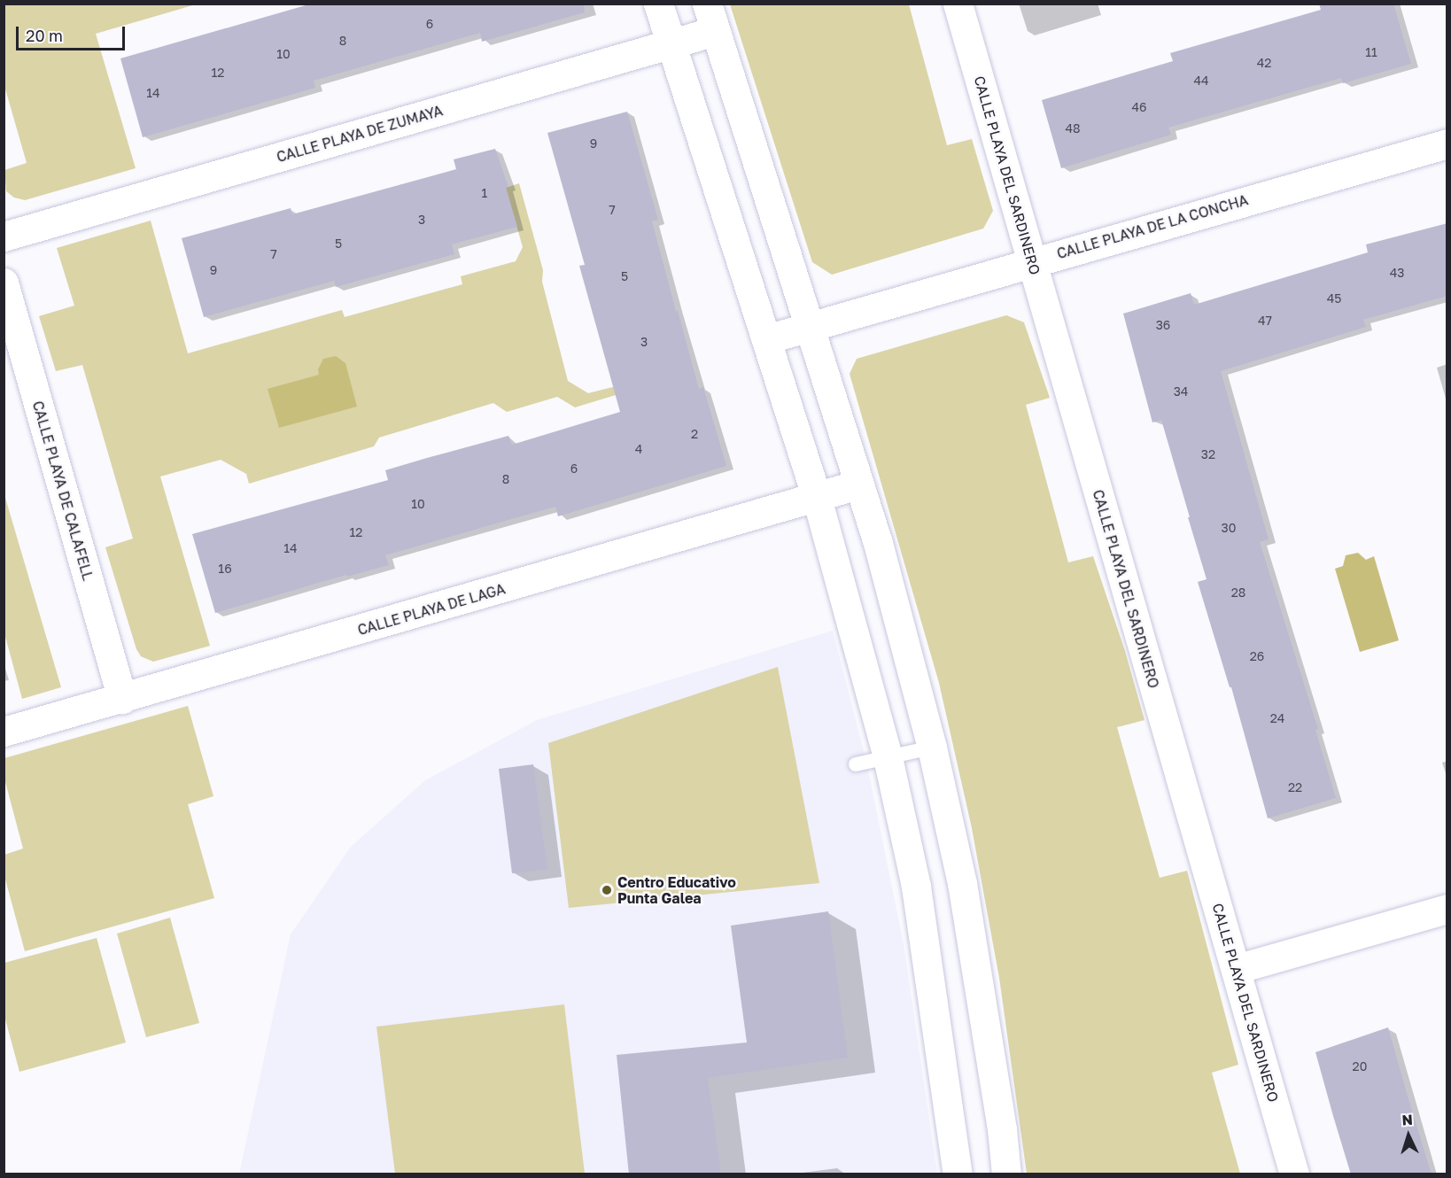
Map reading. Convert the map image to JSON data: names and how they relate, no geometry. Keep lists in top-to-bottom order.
{
  "streets": {
    "street": [
      "CALLE PLAYA DE ZUMAYA",
      "CALLE PLAYA DEL SARDINERO",
      "CALLE PLAYA DE LA CONCHA",
      "CALLE PLAYA DE CALAFELL",
      "CALLE PLAYA DE LAGA"
    ]
  },
  "crossings": [
    ["CALLE PLAYA DEL SARDINERO", "CALLE PLAYA DE LA CONCHA"],
    ["CALLE PLAYA DE CALAFELL", "CALLE PLAYA DE LAGA"]
  ],
  "places": ["Centro Educativo Punta Galea"],
  "house_numbers": [
    "6",
    "8",
    "11",
    "10",
    "42",
    "12",
    "44",
    "14",
    "46",
    "48",
    "9",
    "1",
    "7",
    "3",
    "5",
    "7",
    "9",
    "43",
    "5",
    "45",
    "47",
    "36",
    "3",
    "34",
    "2",
    "4",
    "32",
    "6",
    "8",
    "10",
    "30",
    "12",
    "14",
    "16",
    "28",
    "26",
    "24",
    "22",
    "20"
  ],
  "scale_bar": "20 m",
  "north": "top"
}
